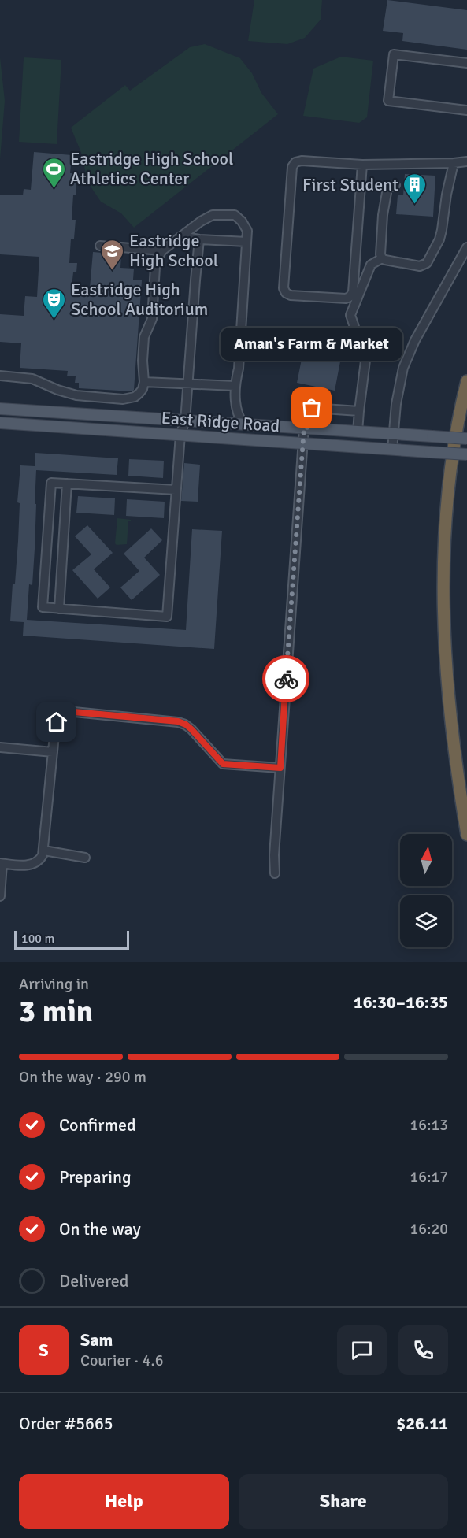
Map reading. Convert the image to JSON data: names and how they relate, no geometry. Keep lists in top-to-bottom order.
{
  "streets": {
    "main road": ["East Ridge Road"]
  },
  "places": {
    "sports": ["Eastridge High School Athletics Center"],
    "building": ["First Student"],
    "school or university": ["Eastridge High School"],
    "theatre": ["Eastridge High School Auditorium"],
    "other": ["Aman's Farm & Market"]
  },
  "scale_bar": "100 m",
  "north": "top",
  "page": {
    "bubble": "Aman's Farm & Market",
    "scale": "100 m",
    "heading": ["3 min", "Arriving in", "16:30–16:35"],
    "panel": [
      "Sam",
      "Courier · 4.6",
      "Order #5665",
      "$26.11"
    ],
    "bar": "On the way · 290 m",
    "list": [
      ["Confirmed", "16:13"],
      ["Preparing", "16:17"],
      ["On the way", "16:20"],
      "Delivered"
    ],
    "round": "S",
    "buttons": ["Help", "Share"]
  }
}
